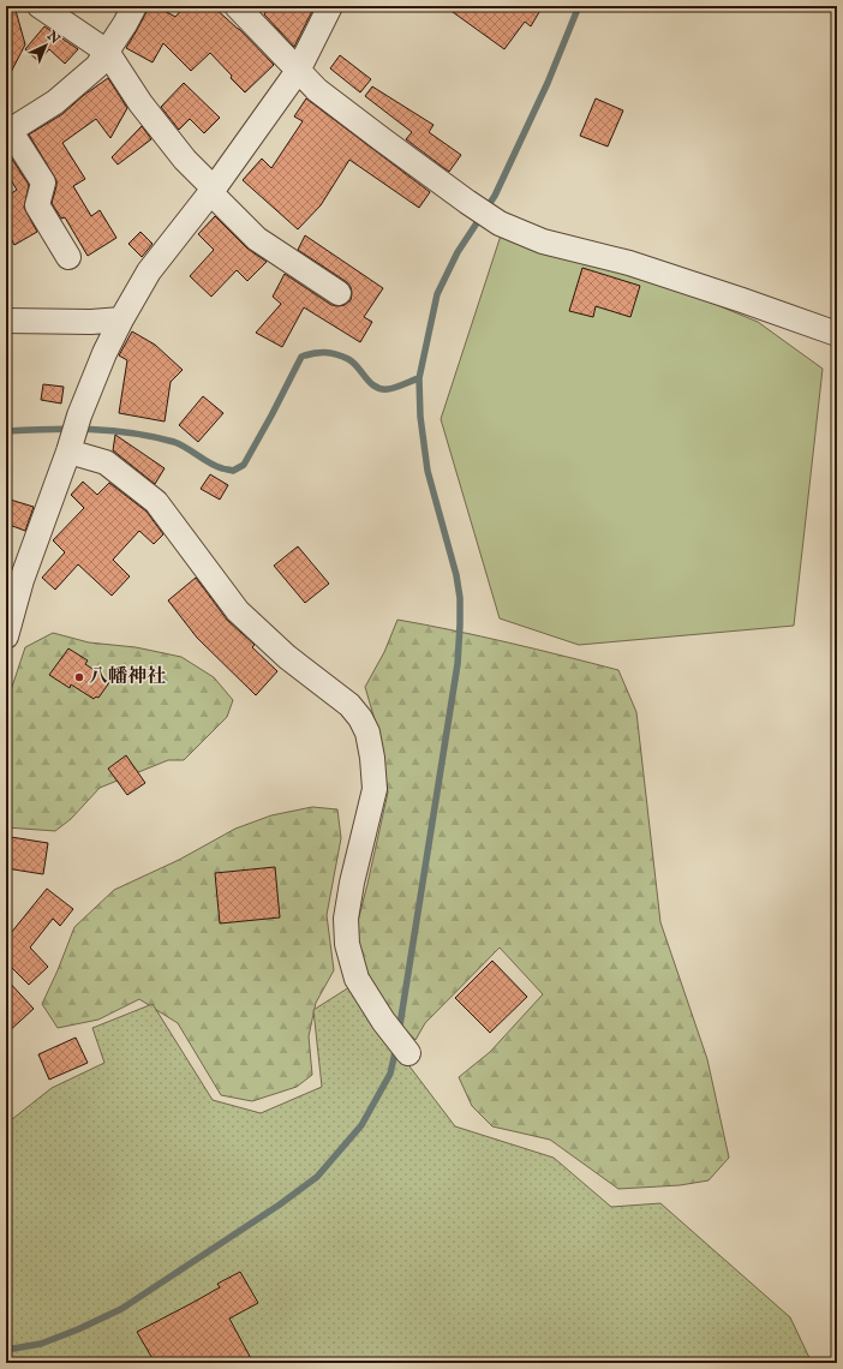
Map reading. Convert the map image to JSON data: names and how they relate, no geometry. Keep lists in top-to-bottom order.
{
  "places": ["八幡神社"],
  "north": "top right"
}
